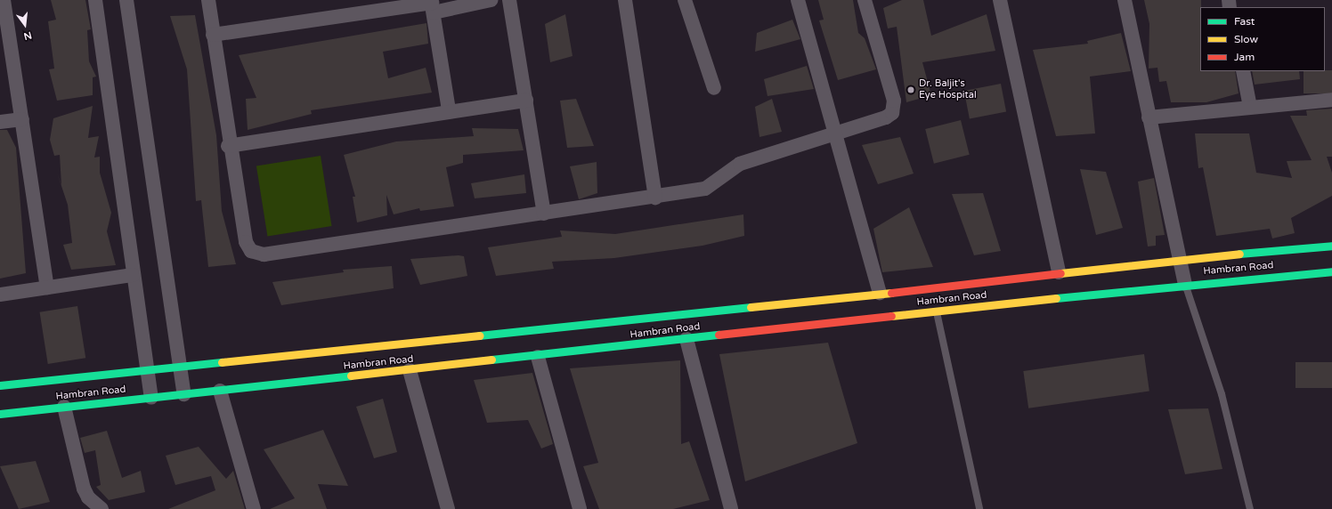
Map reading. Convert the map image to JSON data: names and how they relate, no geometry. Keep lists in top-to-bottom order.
{
  "streets": {
    "main road": ["Hambran Road"]
  },
  "places": ["Dr. Baljit's Eye Hospital"],
  "legend": ["Fast", "Slow", "Jam"],
  "north": "bottom"
}
